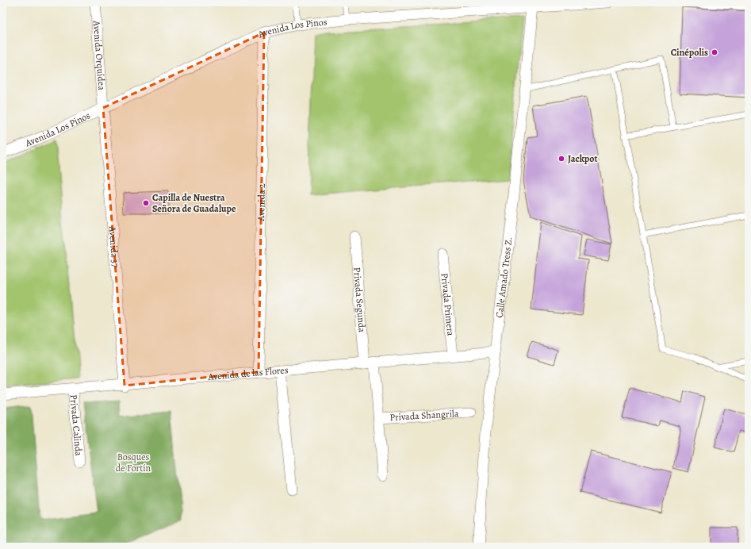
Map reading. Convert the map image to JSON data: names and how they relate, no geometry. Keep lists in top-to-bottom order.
{
  "streets": {
    "street": [
      "Avenida Los Pinos",
      "Avenida Orquídea",
      "Avenida 2",
      "Avenida 37",
      "Calle Amado Tress Z.",
      "Privada Segunda",
      "Privada Primera",
      "Avenida de las Flores",
      "Privada Shangrila",
      "Privada Calinda"
    ]
  },
  "crossings": [
    ["Avenida Los Pinos", "Avenida Orquídea"],
    ["Avenida Los Pinos", "Avenida 2"],
    ["Avenida Los Pinos", "Avenida 37"],
    ["Avenida Los Pinos", "Calle Amado Tress Z."],
    ["Avenida Orquídea", "Avenida 37"],
    ["Avenida 2", "Avenida de las Flores"],
    ["Avenida 37", "Avenida de las Flores"],
    ["Calle Amado Tress Z.", "Avenida de las Flores"],
    ["Privada Segunda", "Avenida de las Flores"],
    ["Privada Segunda", "Privada Shangrila"],
    ["Privada Primera", "Avenida de las Flores"],
    ["Avenida de las Flores", "Privada Shangrila"],
    ["Avenida de las Flores", "Privada Calinda"]
  ],
  "parks": ["Bosques de Fortín"],
  "places": ["Cinépolis", "Jackpot", "Capilla de Nuestra Señora de Guadalupe"]
}
